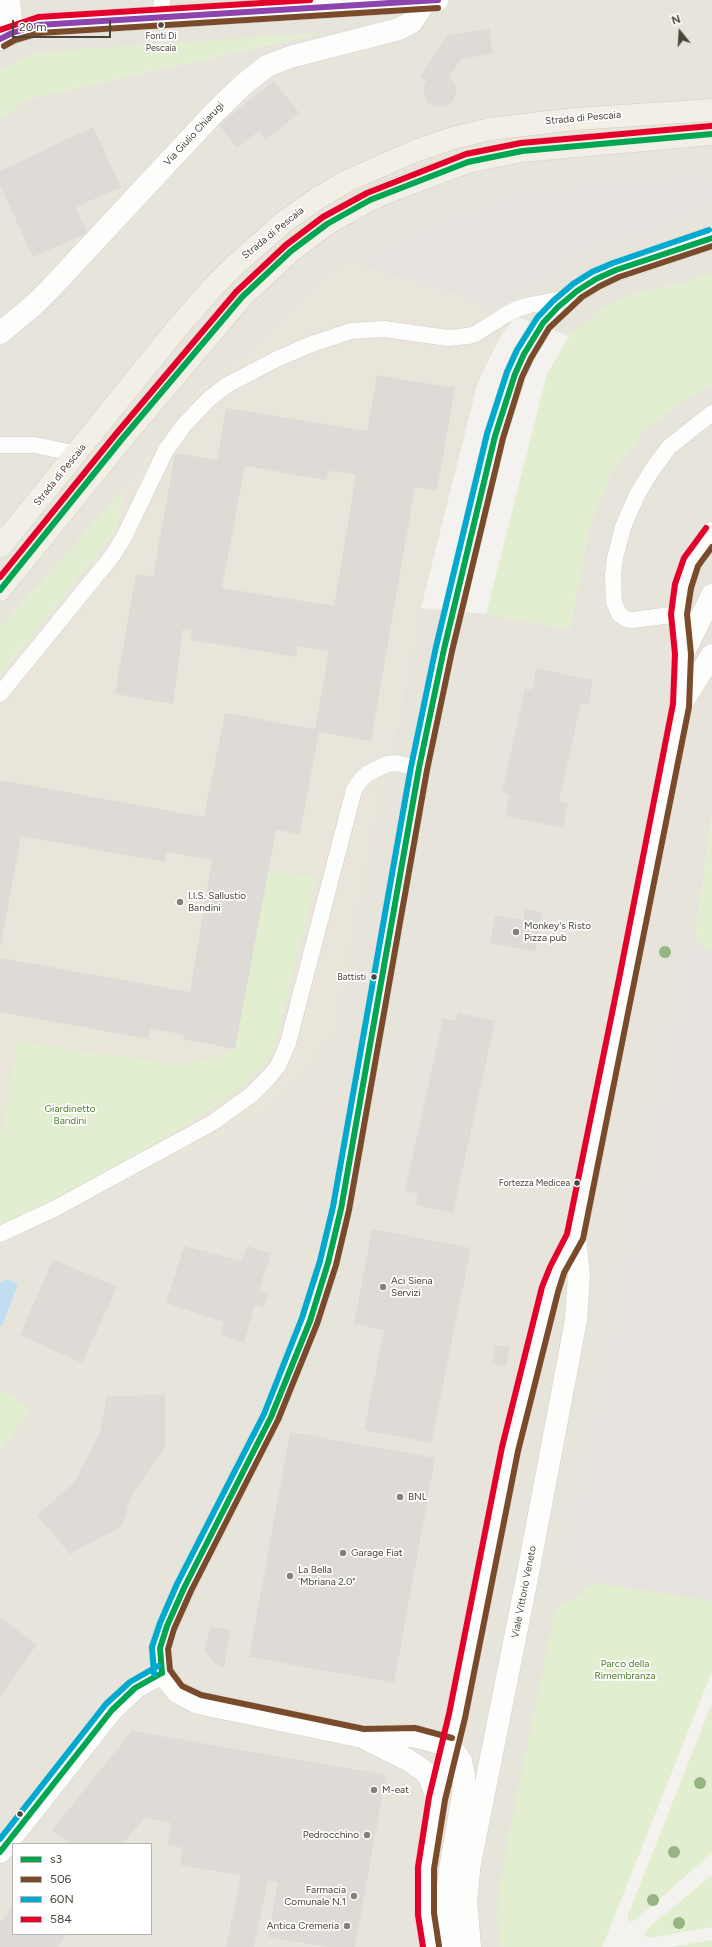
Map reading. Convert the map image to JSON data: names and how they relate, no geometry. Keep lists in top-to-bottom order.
{
  "streets": {
    "main road": ["Strada di Pescaia"],
    "street": ["Via Giulio Chiarugi", "Viale Vittorio Veneto"]
  },
  "parks": ["Giardinetto Bandini", "Parco della Rimembranza"],
  "places": [
    "Fonti Di Pescaia",
    "I.I.S. Sallustio Bandini",
    "Monkey's Risto Pizza pub",
    "Battisti",
    "Fortezza Medicea",
    "Aci Siena Servizi",
    "BNL",
    "Garage Fiat",
    "La Bella 'Mbriana 2.0\"",
    "M-eat",
    "Pedrocchino",
    "Farmacia Comunale N.1",
    "Antica Cremeria"
  ],
  "lines": [
    "transit line 584",
    "transit line 506",
    "transit line s3",
    "transit line 60N"
  ],
  "legend": [
    "s3",
    "506",
    "60N",
    "584"
  ],
  "scale_bar": "20 m",
  "north": "top"
}
